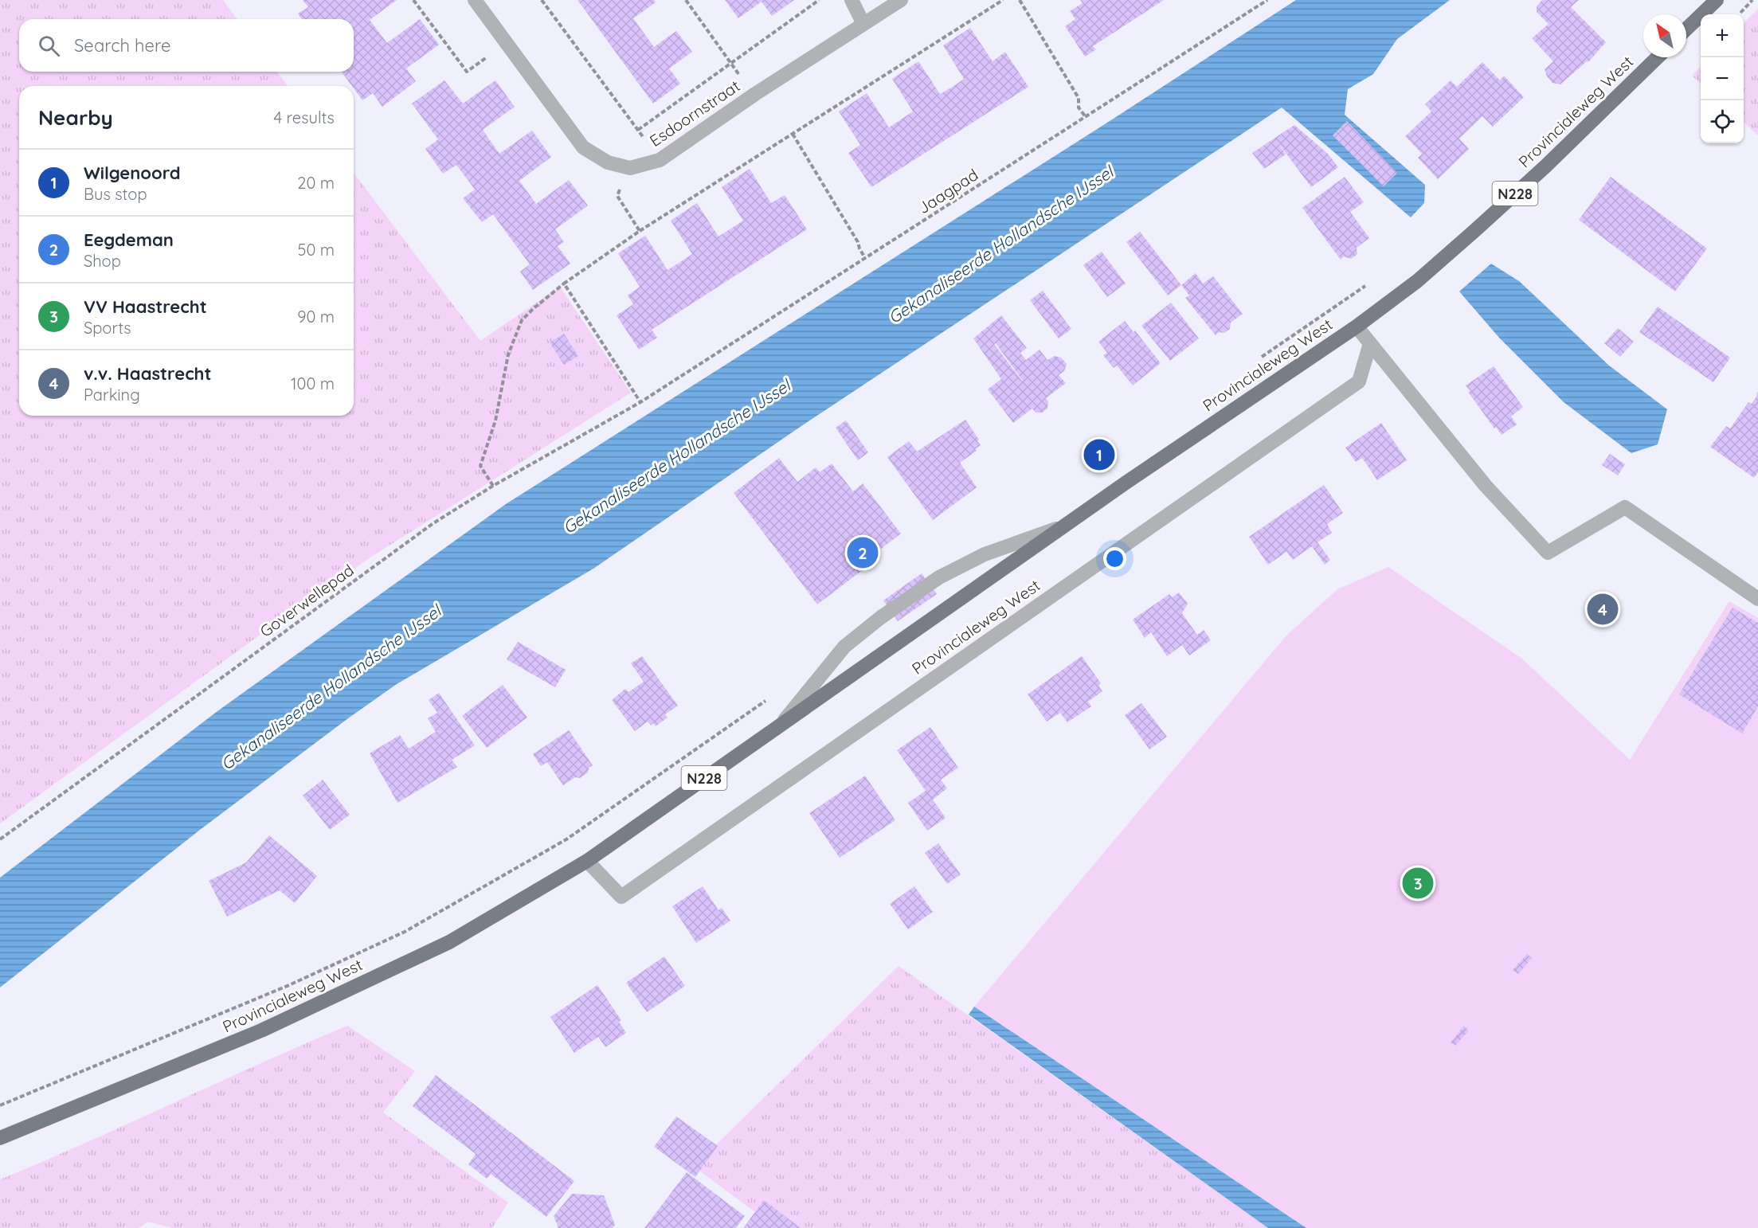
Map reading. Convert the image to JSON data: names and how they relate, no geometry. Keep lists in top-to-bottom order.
{
  "streets": {
    "main road": ["Provincialeweg West", "N228"],
    "street": ["Esdoornstraat"],
    "path": ["Jaagpad", "Goverwellepad"]
  },
  "crossings": [
    ["Jaagpad", "Goverwellepad"]
  ],
  "water": ["Gekanaliseerde Hollandsche IJssel"],
  "north": "top left",
  "page": {
    "map_buttons": ["+", "−"],
    "search": "Search here",
    "heading": ["Nearby", "4 results"],
    "list": [
      {
        "mark": "1",
        "name": "Wilgenoord",
        "note": "Bus stop",
        "value": "20 m"
      },
      {
        "mark": "2",
        "name": "Eegdeman",
        "note": "Shop",
        "value": "50 m"
      },
      {
        "mark": "3",
        "name": "VV Haastrecht",
        "note": "Sports",
        "value": "90 m"
      },
      {
        "mark": "4",
        "name": "v.v. Haastrecht",
        "note": "Parking",
        "value": "100 m"
      }
    ],
    "pins": [
      "1",
      "2",
      "4",
      "3"
    ]
  }
}
